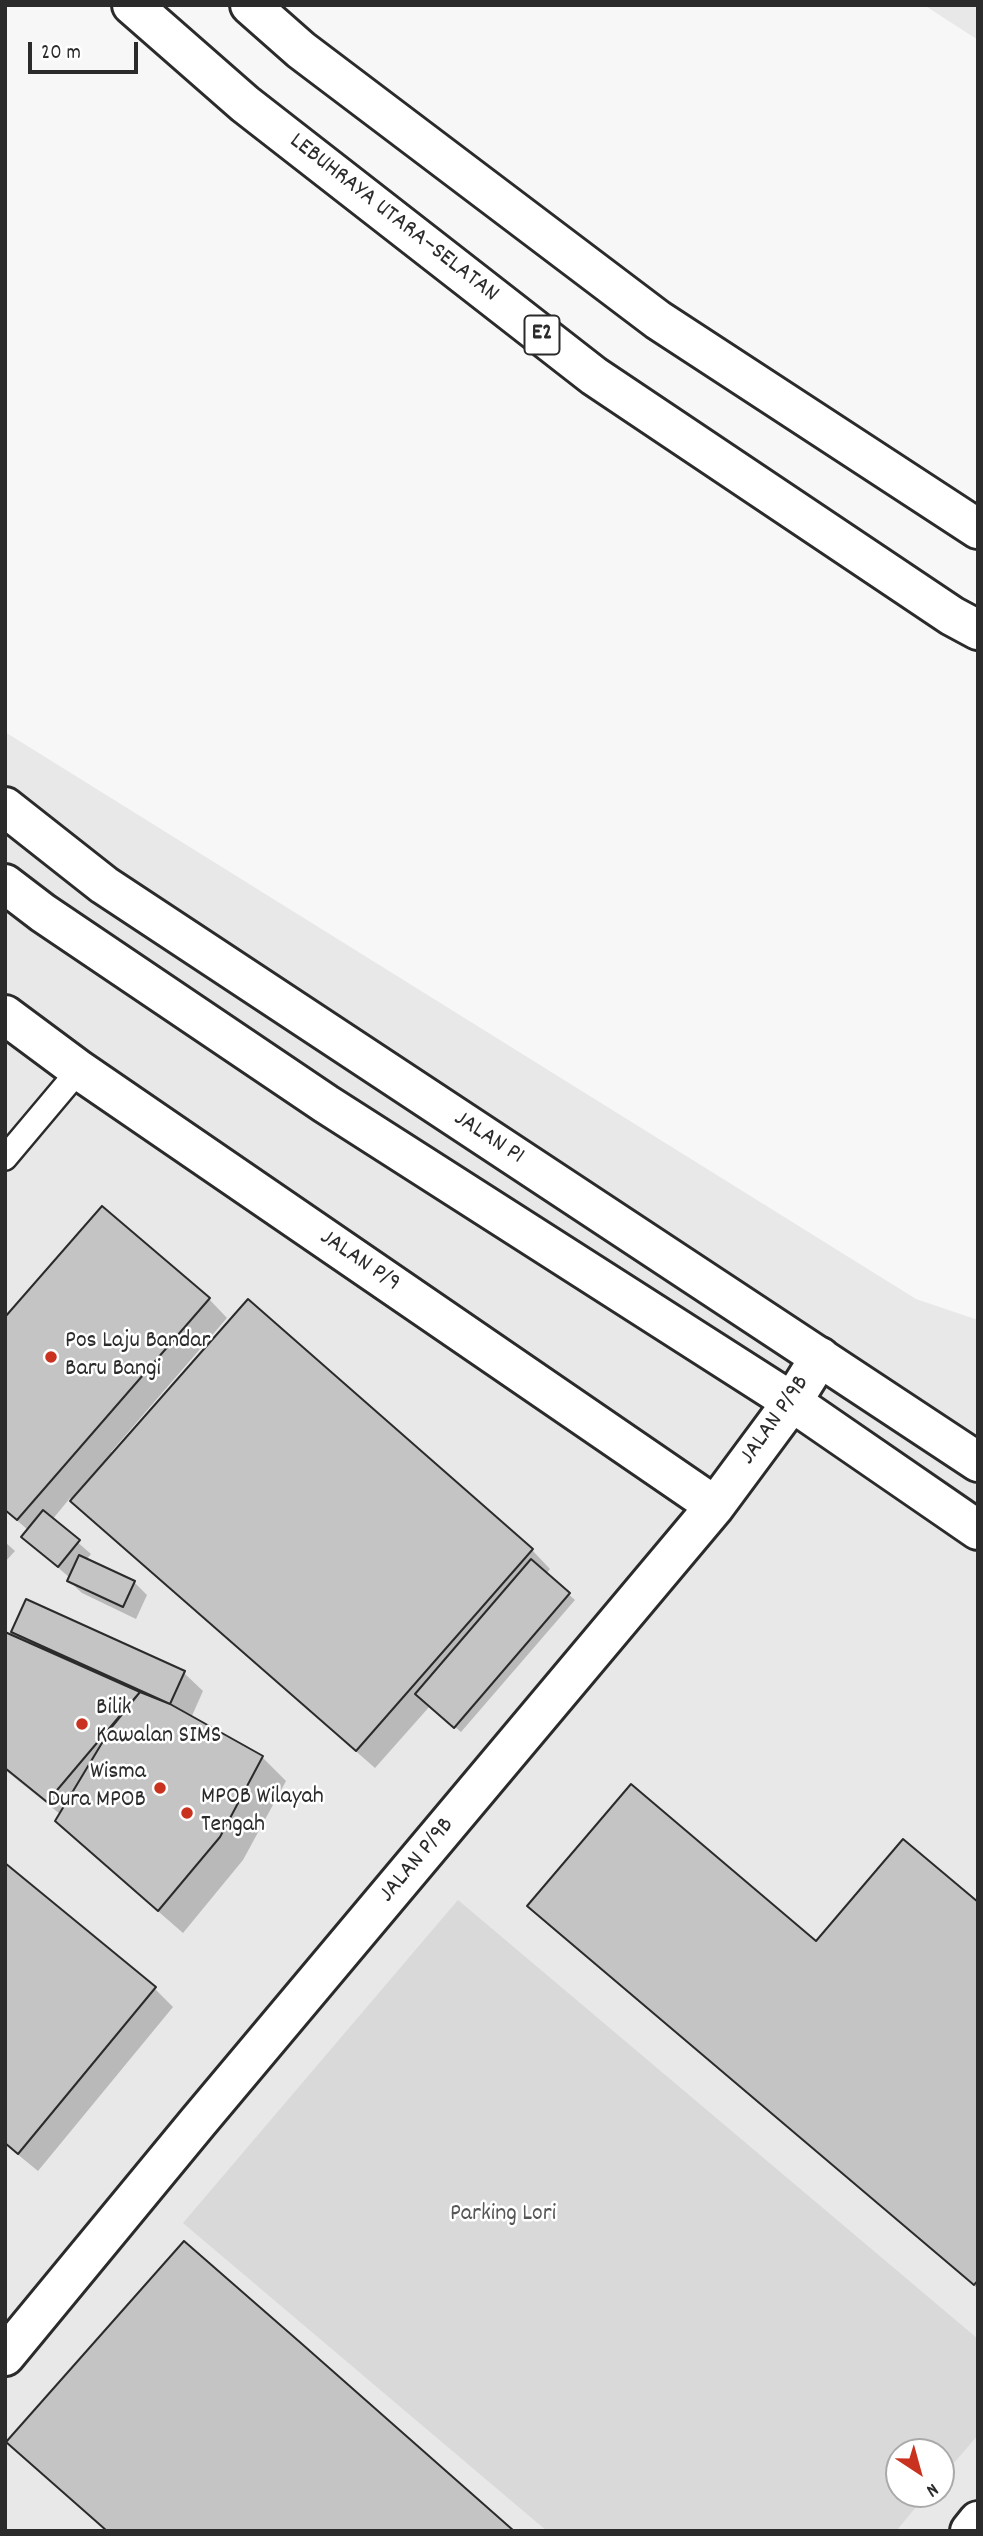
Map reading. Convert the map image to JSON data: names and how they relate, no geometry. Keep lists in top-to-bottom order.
{
  "streets": {
    "main road": [
      "LEBUHRAYA UTARA–SELATAN",
      "E2",
      "JALAN P1",
      "JALAN P/9",
      "JALAN P/9B"
    ]
  },
  "crossings": [
    ["JALAN P1", "JALAN P/9B"],
    ["JALAN P/9", "JALAN P/9B"]
  ],
  "parks": ["Parking Lori"],
  "places": [
    "Pos Laju Bandar Baru Bangi",
    "Bilik Kawalan SIMS",
    "Wisma Dura MPOB",
    "MPOB Wilayah Tengah"
  ],
  "scale_bar": "20 m",
  "north": "bottom right"
}
